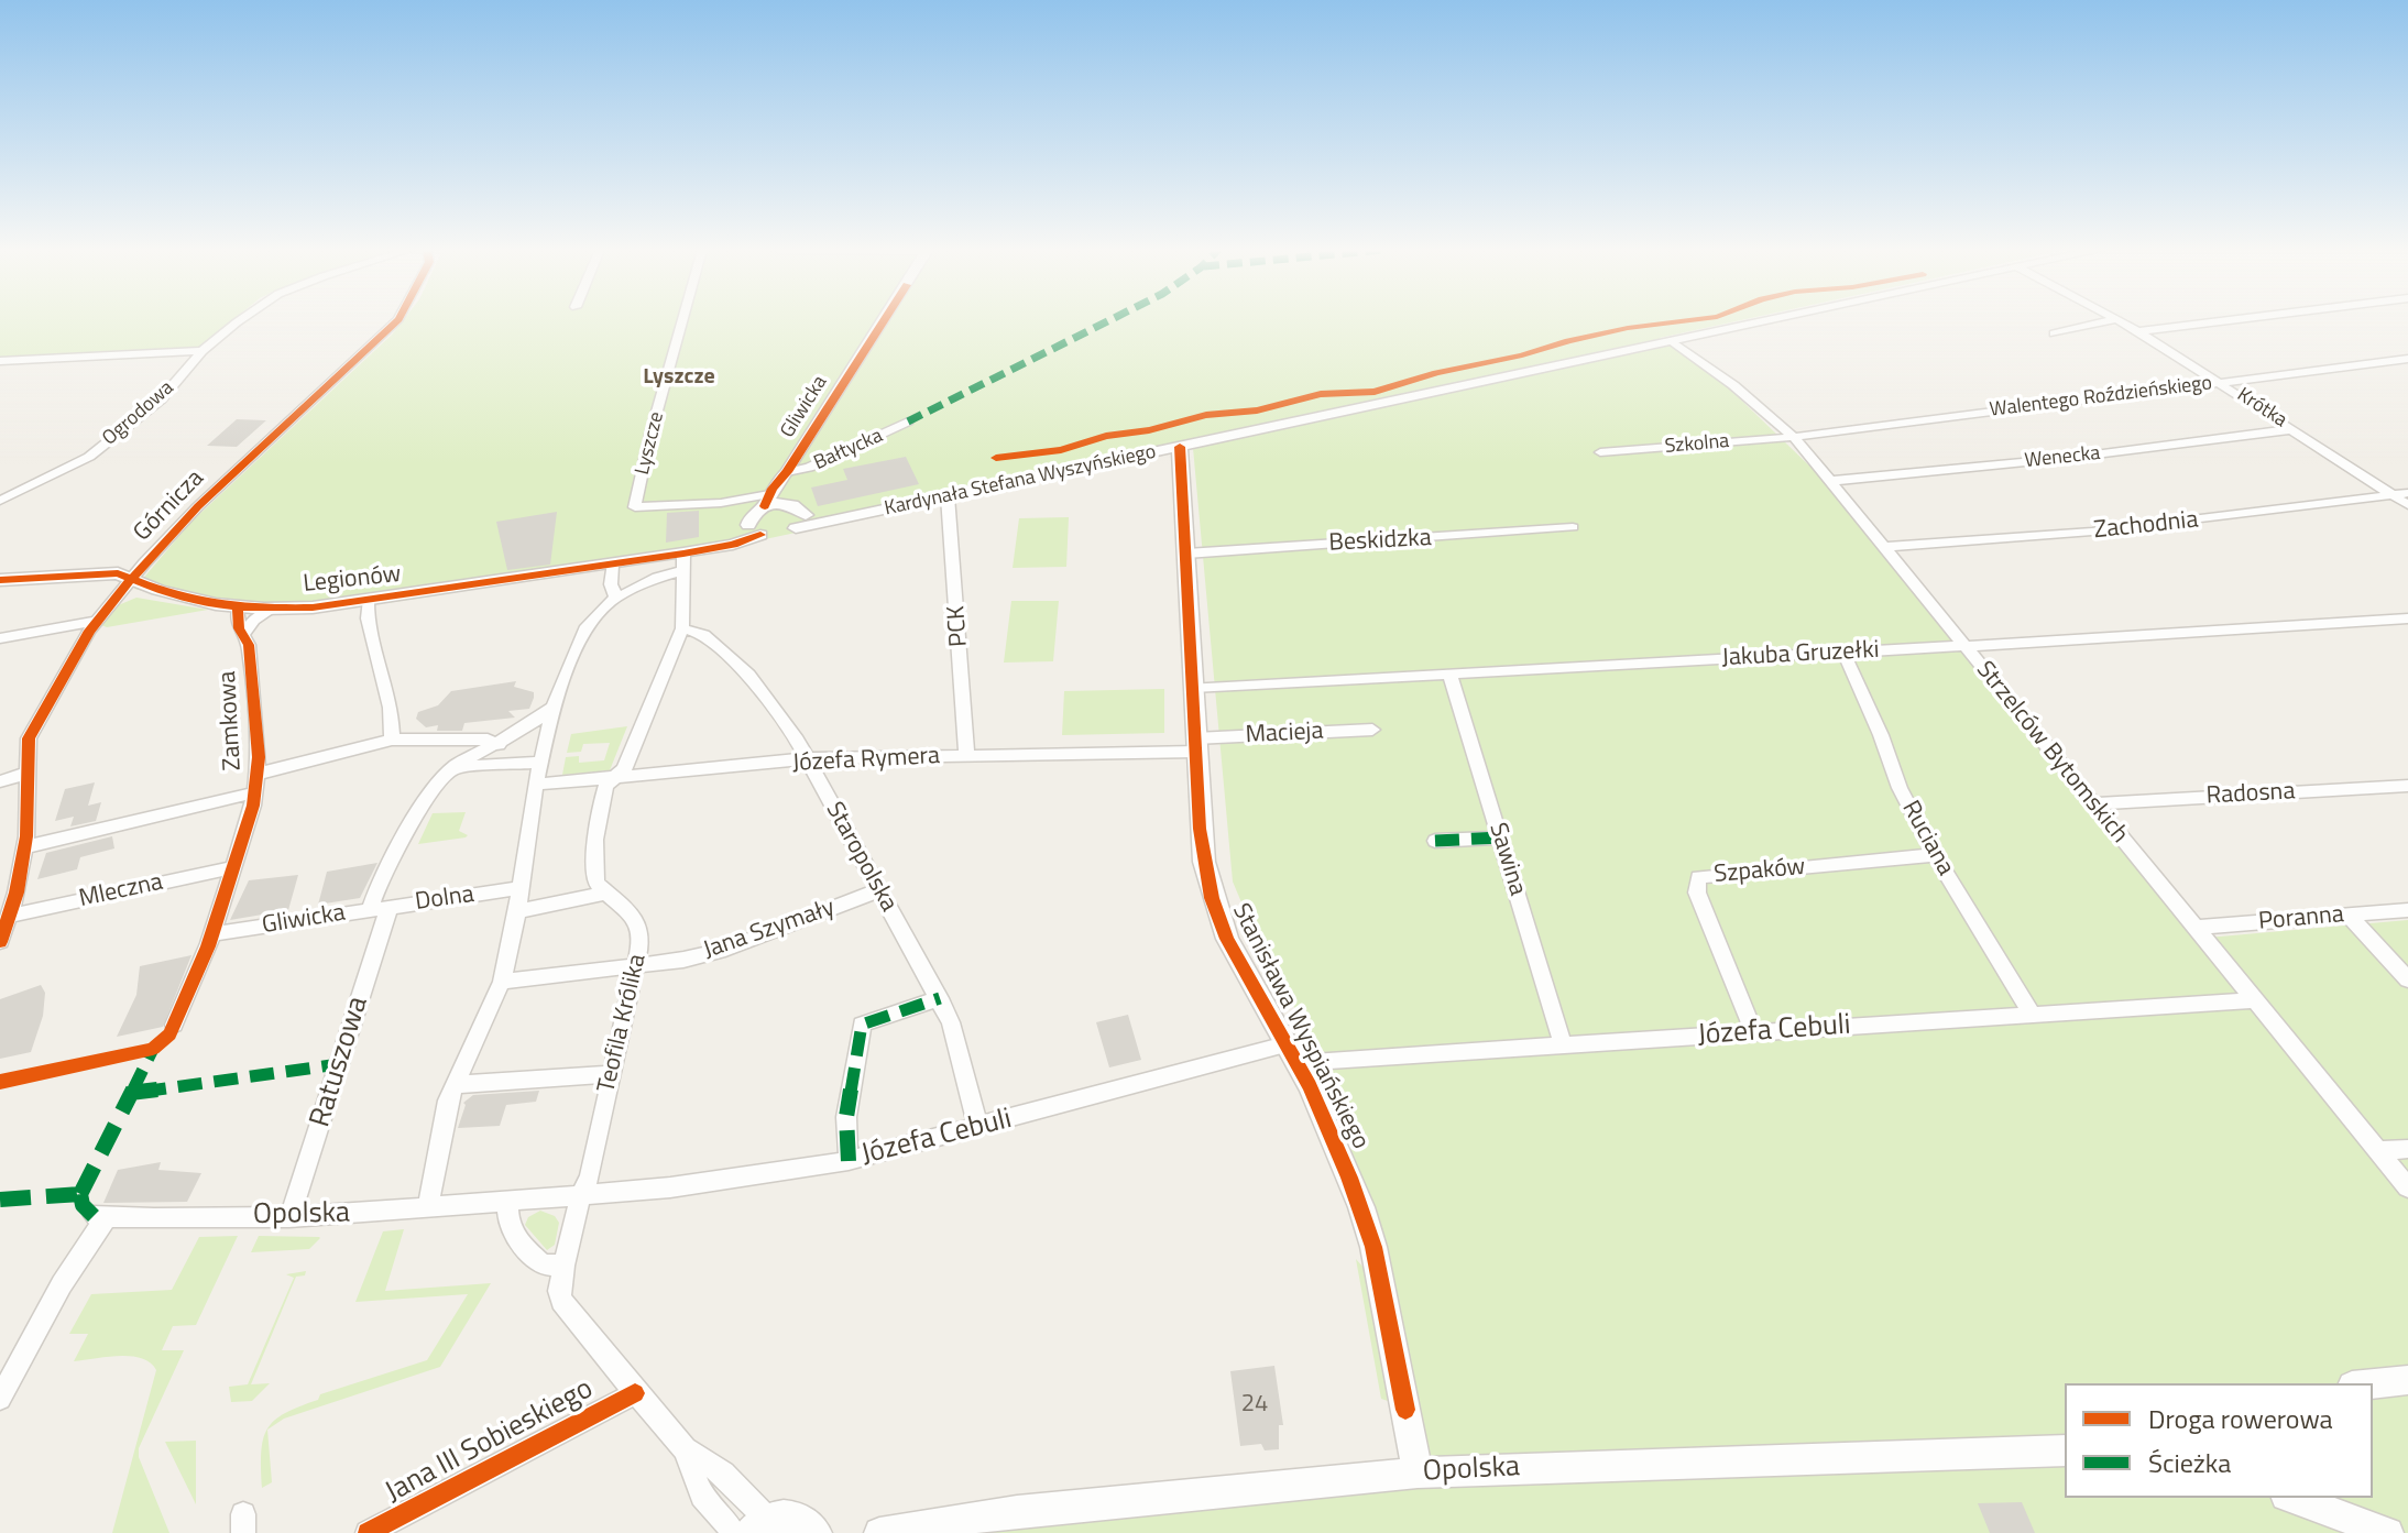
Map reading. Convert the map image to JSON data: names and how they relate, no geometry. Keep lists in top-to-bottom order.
{
  "streets": {
    "street": [
      "Walentego Roździeńskiego",
      "Gliwicka",
      "Krótka",
      "Ogrodowa",
      "Lyszcze",
      "Szkolna",
      "Bałtycka",
      "Wenecka",
      "Kardynała Stefana Wyszyńskiego",
      "Górnicza",
      "Zachodnia",
      "Beskidzka",
      "Legionów",
      "PCK",
      "Jakuba Gruzełki",
      "Zamkowa",
      "Macieja",
      "Strzelców Bytomskich",
      "Józefa Rymera",
      "Radosna",
      "Ruciana",
      "Staropolska",
      "Sawina",
      "Szpaków",
      "Mleczna",
      "Dolna",
      "Poranna",
      "Jana Szymały",
      "Teofila Królika",
      "Stanisława Wyspiańskiego",
      "Józefa Cebuli",
      "Ratuszowa",
      "Opolska",
      "Jana III Sobieskiego"
    ]
  },
  "crossings": [
    ["Walentego Roździeńskiego", "Krótka"],
    ["Walentego Roździeńskiego", "Szkolna"],
    ["Walentego Roździeńskiego", "Strzelców Bytomskich"],
    ["Gliwicka", "Lyszcze"],
    ["Gliwicka", "Bałtycka"],
    ["Gliwicka", "Kardynała Stefana Wyszyńskiego"],
    ["Gliwicka", "Legionów"],
    ["Gliwicka", "Zamkowa"],
    ["Gliwicka", "Dolna"],
    ["Krótka", "Wenecka"],
    ["Krótka", "Zachodnia"],
    ["Szkolna", "Strzelców Bytomskich"],
    ["Wenecka", "Strzelców Bytomskich"],
    ["Kardynała Stefana Wyszyńskiego", "Legionów"],
    ["Kardynała Stefana Wyszyńskiego", "PCK"],
    ["Kardynała Stefana Wyszyńskiego", "Strzelców Bytomskich"],
    ["Kardynała Stefana Wyszyńskiego", "Stanisława Wyspiańskiego"],
    ["Górnicza", "Legionów"],
    ["Górnicza", "Mleczna"],
    ["Zachodnia", "Strzelców Bytomskich"],
    ["Beskidzka", "Stanisława Wyspiańskiego"],
    ["Legionów", "Zamkowa"],
    ["Legionów", "Teofila Królika"],
    ["PCK", "Józefa Rymera"],
    ["Jakuba Gruzełki", "Strzelców Bytomskich"],
    ["Jakuba Gruzełki", "Ruciana"],
    ["Jakuba Gruzełki", "Sawina"],
    ["Jakuba Gruzełki", "Stanisława Wyspiańskiego"],
    ["Zamkowa", "Mleczna"],
    ["Macieja", "Józefa Rymera"],
    ["Macieja", "Stanisława Wyspiańskiego"],
    ["Strzelców Bytomskich", "Radosna"],
    ["Strzelców Bytomskich", "Poranna"],
    ["Strzelców Bytomskich", "Józefa Cebuli"],
    ["Józefa Rymera", "Staropolska"],
    ["Józefa Rymera", "Teofila Królika"],
    ["Józefa Rymera", "Stanisława Wyspiańskiego"],
    ["Ruciana", "Szpaków"],
    ["Ruciana", "Józefa Cebuli"],
    ["Staropolska", "Jana Szymały"],
    ["Staropolska", "Teofila Królika"],
    ["Staropolska", "Józefa Cebuli"],
    ["Sawina", "Józefa Cebuli"],
    ["Szpaków", "Józefa Cebuli"],
    ["Dolna", "Ratuszowa"],
    ["Jana Szymały", "Teofila Królika"],
    ["Teofila Królika", "Józefa Cebuli"],
    ["Teofila Królika", "Opolska"],
    ["Stanisława Wyspiańskiego", "Józefa Cebuli"],
    ["Stanisława Wyspiańskiego", "Opolska"],
    ["Józefa Cebuli", "Opolska"],
    ["Ratuszowa", "Opolska"]
  ],
  "districts": ["Lyszcze"],
  "house_numbers": ["24"],
  "legend": ["Droga rowerowa", "Ścieżka"]
}
